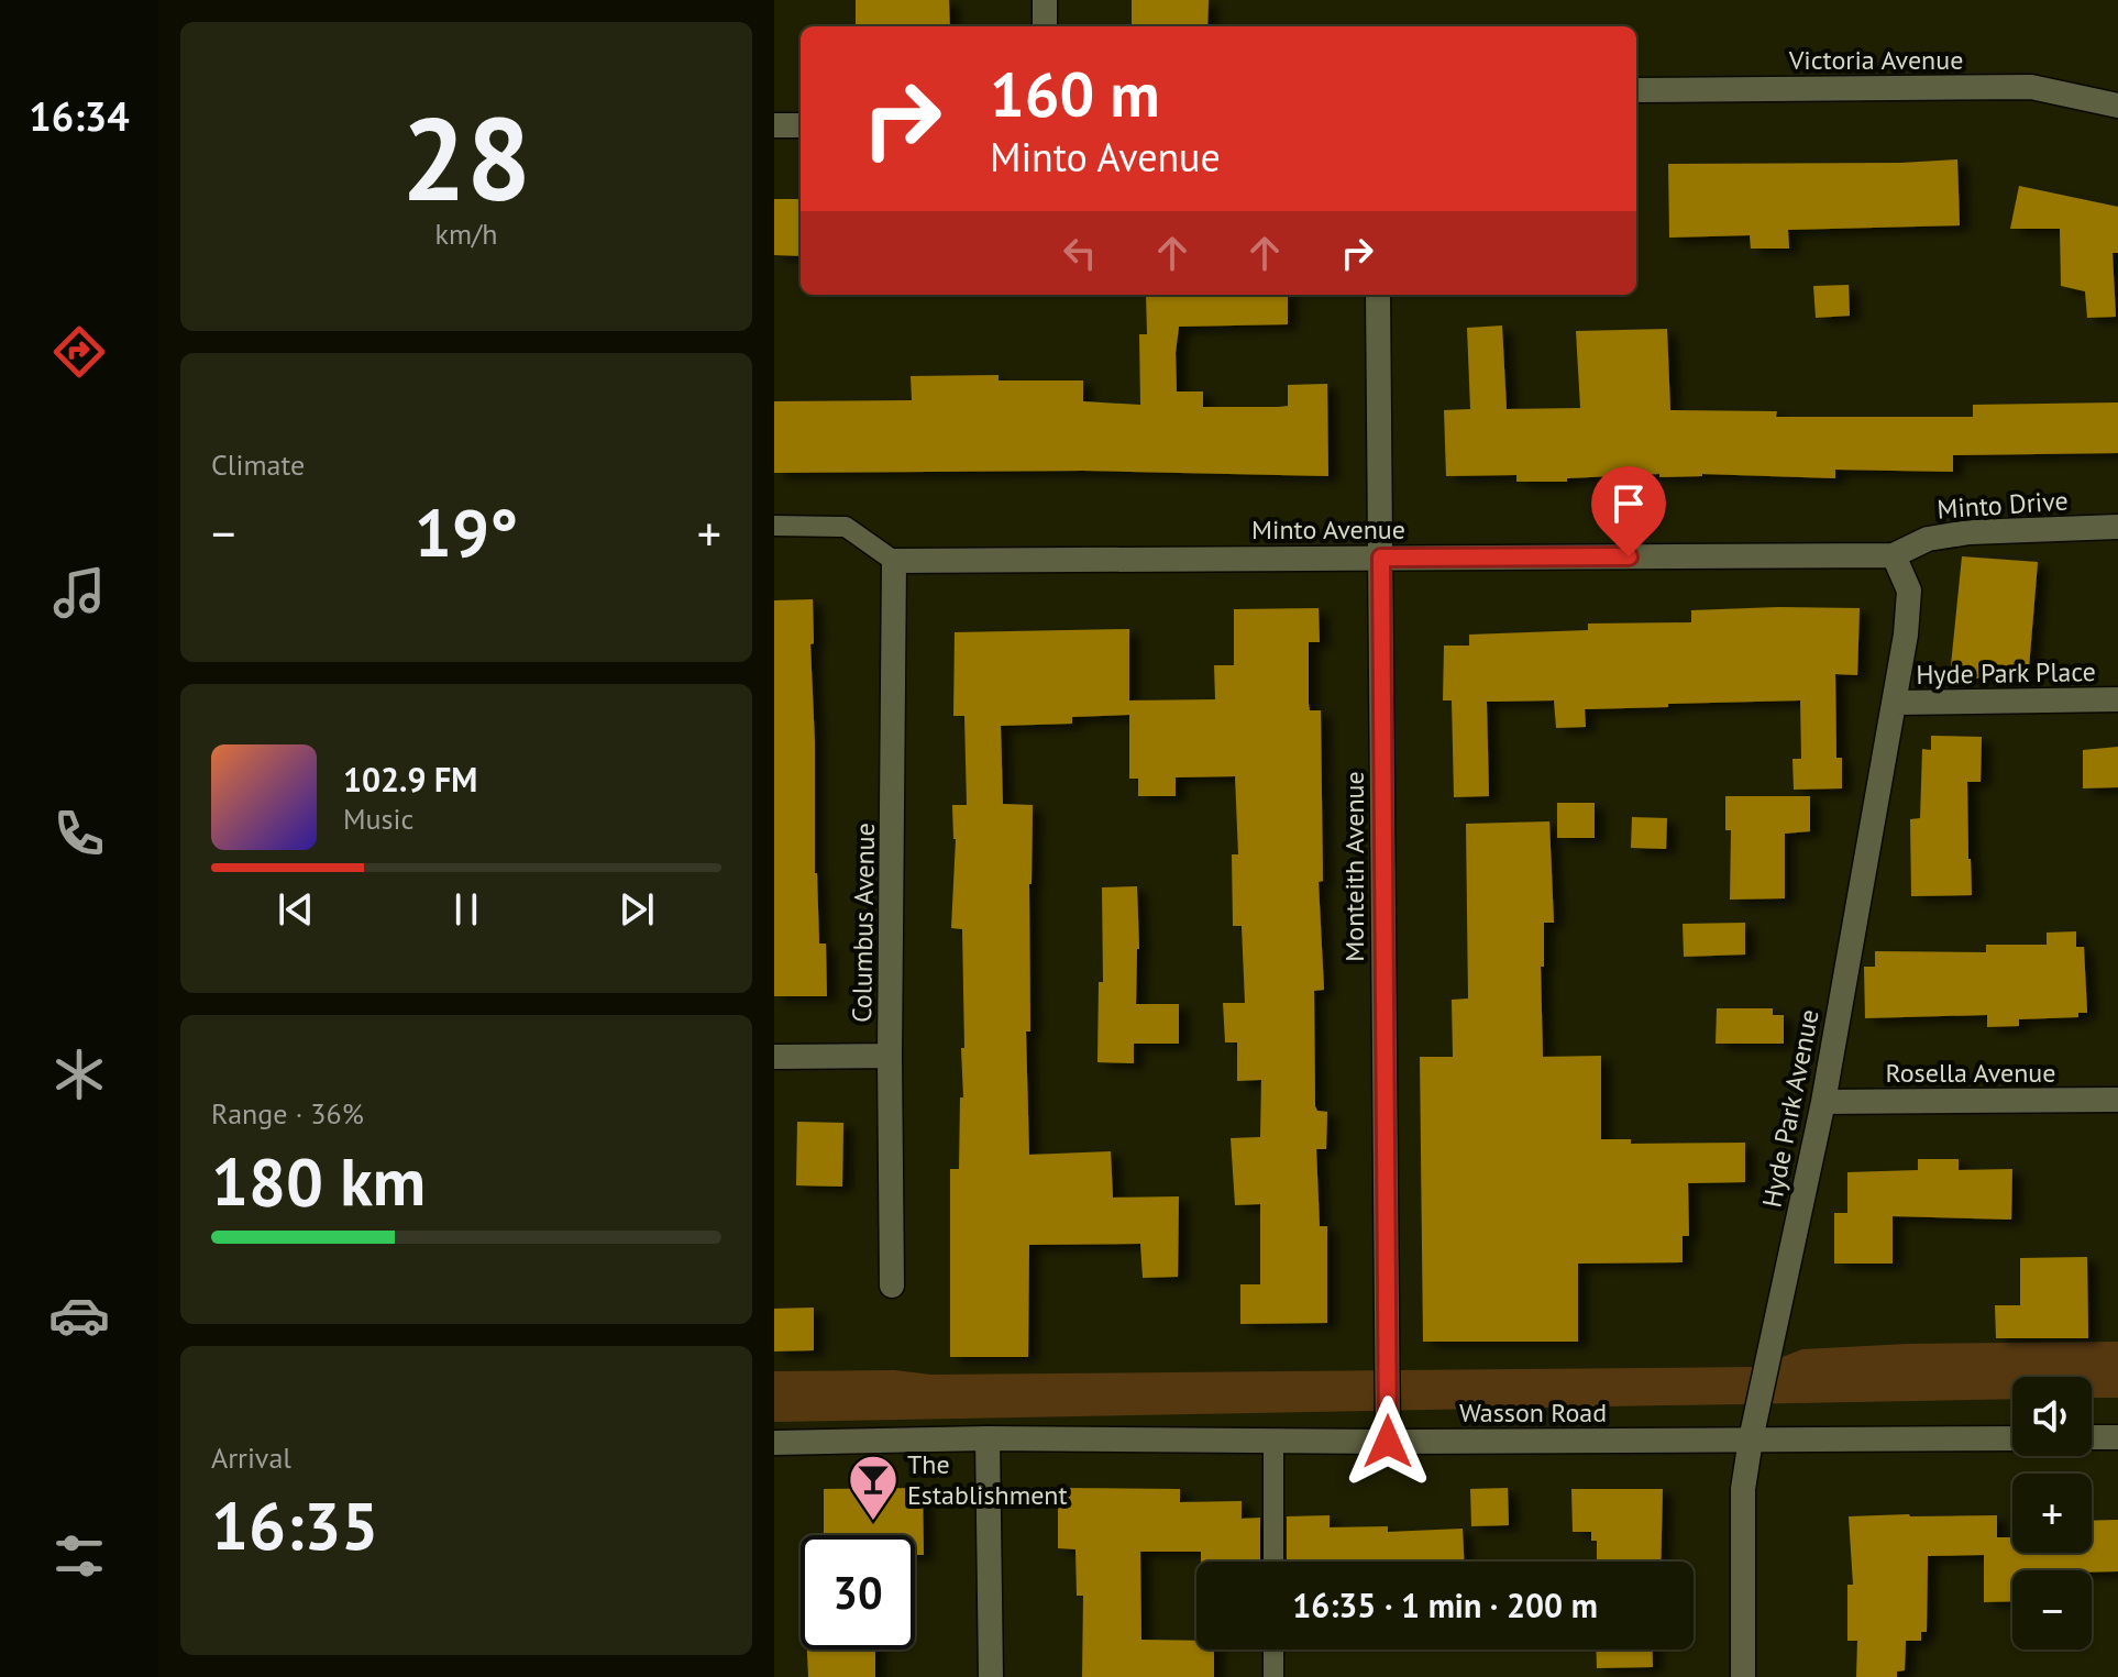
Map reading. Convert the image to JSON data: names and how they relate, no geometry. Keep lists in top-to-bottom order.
{
  "streets": {
    "street": [
      "Victoria Avenue",
      "Minto Drive",
      "Minto Avenue",
      "Hyde Park Place",
      "Monteith Avenue",
      "Columbus Avenue",
      "Rosella Avenue",
      "Hyde Park Avenue",
      "Wasson Road"
    ]
  },
  "crossings": [
    ["Minto Drive", "Minto Avenue"],
    ["Minto Drive", "Hyde Park Avenue"],
    ["Minto Avenue", "Monteith Avenue"],
    ["Minto Avenue", "Columbus Avenue"],
    ["Minto Avenue", "Hyde Park Avenue"],
    ["Hyde Park Place", "Hyde Park Avenue"],
    ["Monteith Avenue", "Wasson Road"],
    ["Rosella Avenue", "Hyde Park Avenue"],
    ["Hyde Park Avenue", "Wasson Road"]
  ],
  "places": {
    "bar": ["The Establishment"]
  },
  "page": {
    "tabs": "16:34",
    "tile": [
      ["28", "km/h"],
      "Climate",
      ["Range · 36%", "180 km"],
      ["Arrival", "16:35"]
    ],
    "turn": ["160 m", "Minto Avenue"],
    "heat": ["−", "19°", "+"],
    "song": ["102.9 FM", "Music"],
    "map_buttons": ["+", "−"],
    "limit": "30",
    "trip": "16:35 · 1 min · 200 m"
  }
}
